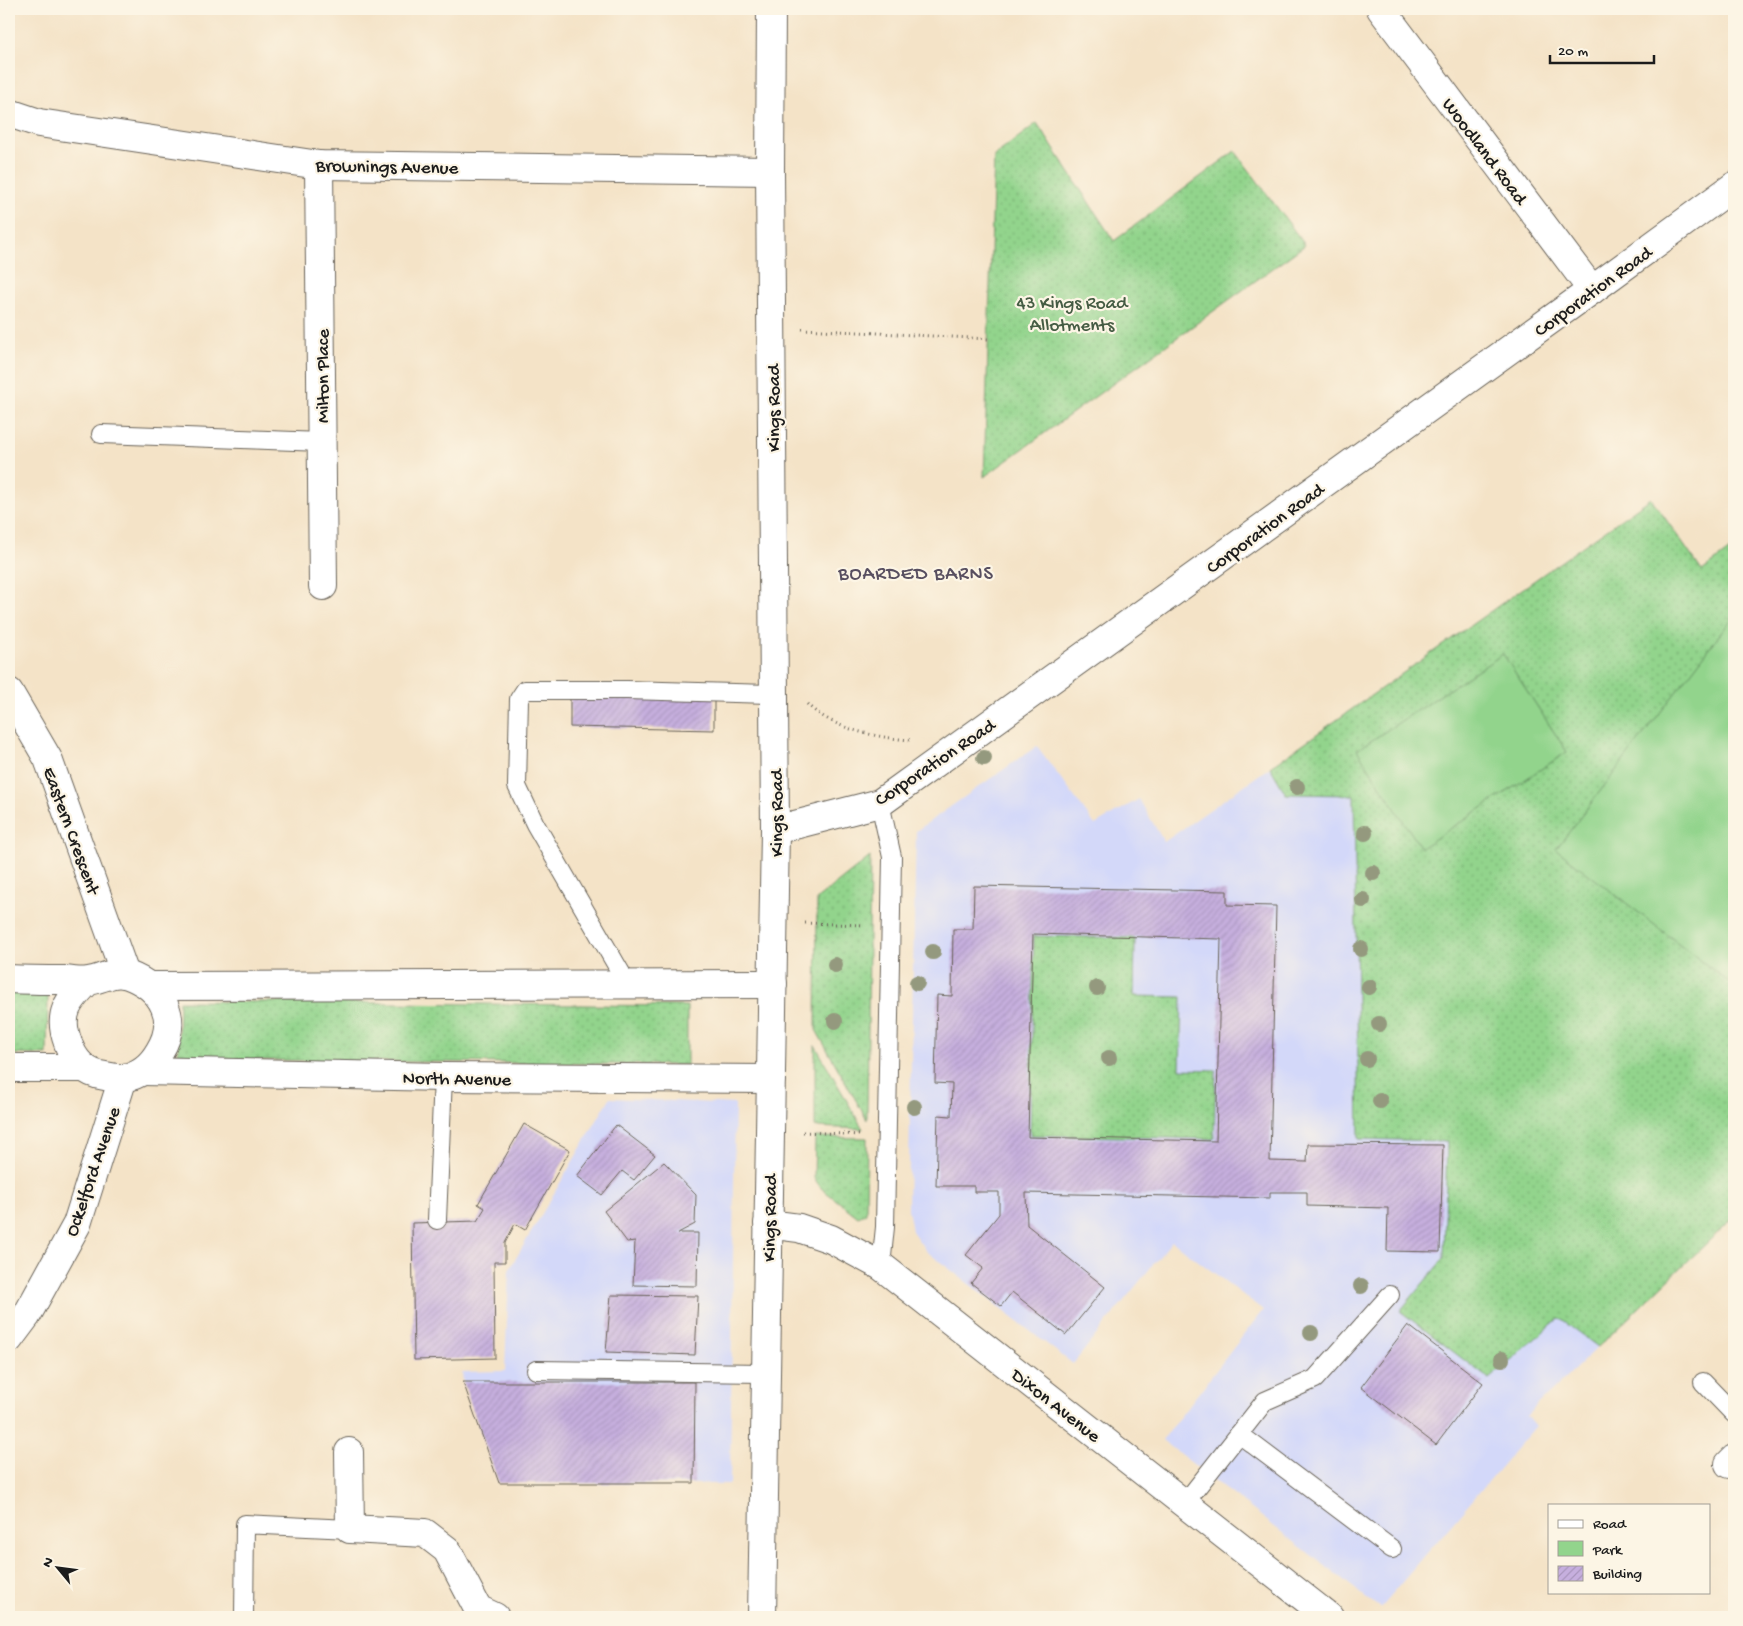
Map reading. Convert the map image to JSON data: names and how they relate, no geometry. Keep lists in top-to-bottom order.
{
  "streets": {
    "street": [
      "Woodland Road",
      "Brownings Avenue",
      "Corporation Road",
      "Milton Place",
      "Kings Road",
      "Eastern Crescent",
      "North Avenue",
      "Ockelford Avenue",
      "Dixon Avenue"
    ]
  },
  "crossings": [
    ["Woodland Road", "Corporation Road"],
    ["Brownings Avenue", "Milton Place"],
    ["Brownings Avenue", "Kings Road"],
    ["Corporation Road", "Kings Road"],
    ["Kings Road", "North Avenue"],
    ["Kings Road", "Dixon Avenue"],
    ["Eastern Crescent", "North Avenue"],
    ["Eastern Crescent", "Ockelford Avenue"],
    ["North Avenue", "Ockelford Avenue"]
  ],
  "districts": ["BOARDED BARNS"],
  "parks": ["43 Kings Road Allotments"],
  "legend": ["Road", "Park", "Building"],
  "scale_bar": "20 m",
  "north": "top left"
}
